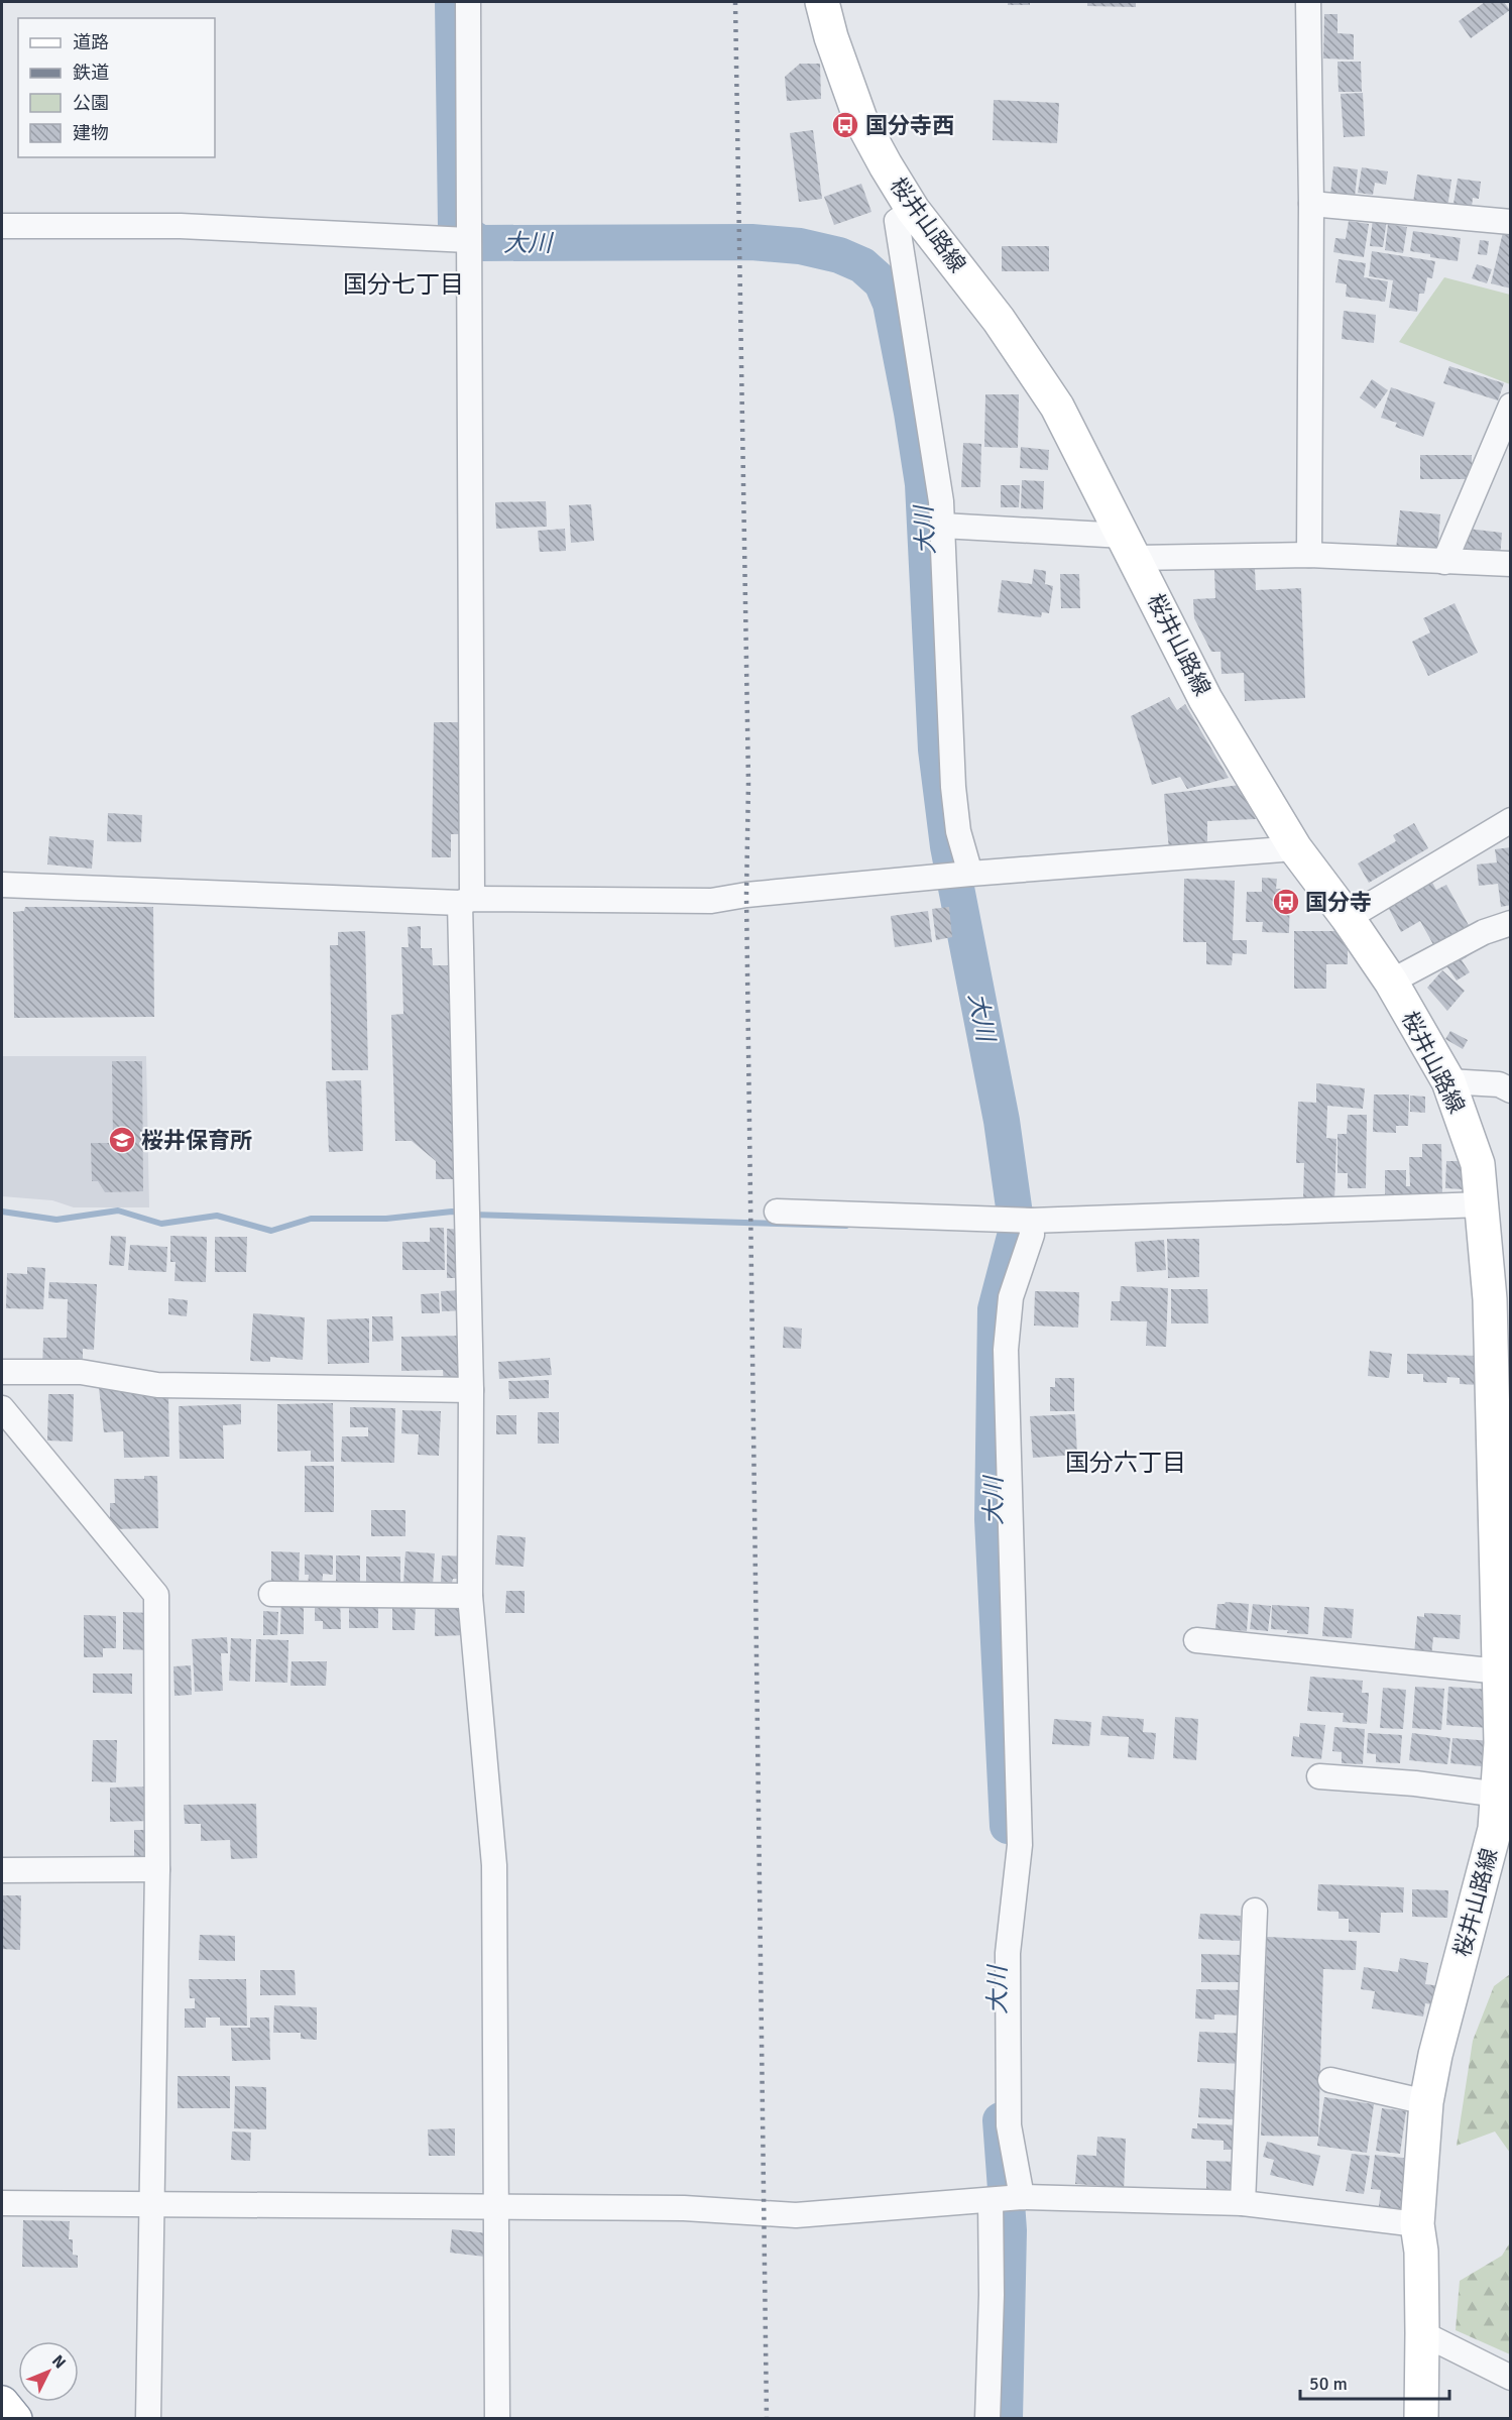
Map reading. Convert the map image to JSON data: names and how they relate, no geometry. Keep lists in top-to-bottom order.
{
  "streets": {
    "main road": ["桜井山路線"]
  },
  "districts": ["国分七丁目", "国分六丁目"],
  "water": ["大川"],
  "places": {
    "bus stop": ["国分寺西", "国分寺"],
    "school or university": ["桜井保育所"]
  },
  "legend": [
    "道路",
    "鉄道",
    "公園",
    "建物"
  ],
  "scale_bar": "50 m",
  "north": "top right"
}
